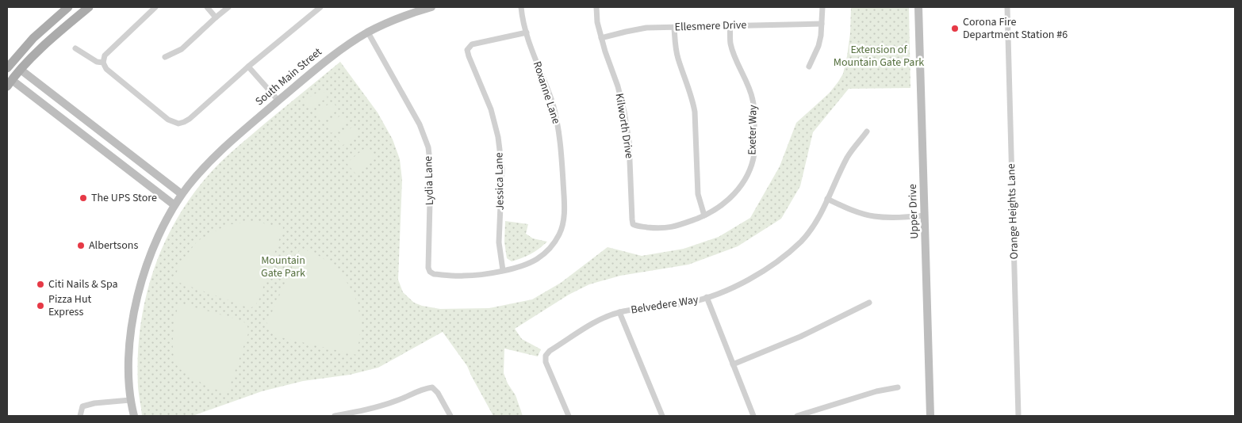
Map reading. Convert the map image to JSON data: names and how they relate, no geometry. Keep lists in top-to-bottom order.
{
  "streets": {
    "main road": ["South Main Street", "Upper Drive"],
    "street": [
      "Ellesmere Drive",
      "Roxanne Lane",
      "Kilworth Drive",
      "Exeter Way",
      "Lydia Lane",
      "Jessica Lane",
      "Orange Heights Lane",
      "Belvedere Way"
    ]
  },
  "crossings": [
    ["Ellesmere Drive", "Kilworth Drive"],
    ["Ellesmere Drive", "Exeter Way"],
    ["South Main Street", "Lydia Lane"],
    ["Roxanne Lane", "Lydia Lane"],
    ["Roxanne Lane", "Jessica Lane"],
    ["Kilworth Drive", "Exeter Way"],
    ["Lydia Lane", "Jessica Lane"]
  ],
  "parks": ["Extension of Mountain Gate Park", "Mountain Gate Park"],
  "places": [
    "Corona Fire Department Station #6",
    "The UPS Store",
    "Albertsons",
    "Citi Nails & Spa",
    "Pizza Hut Express"
  ]
}
